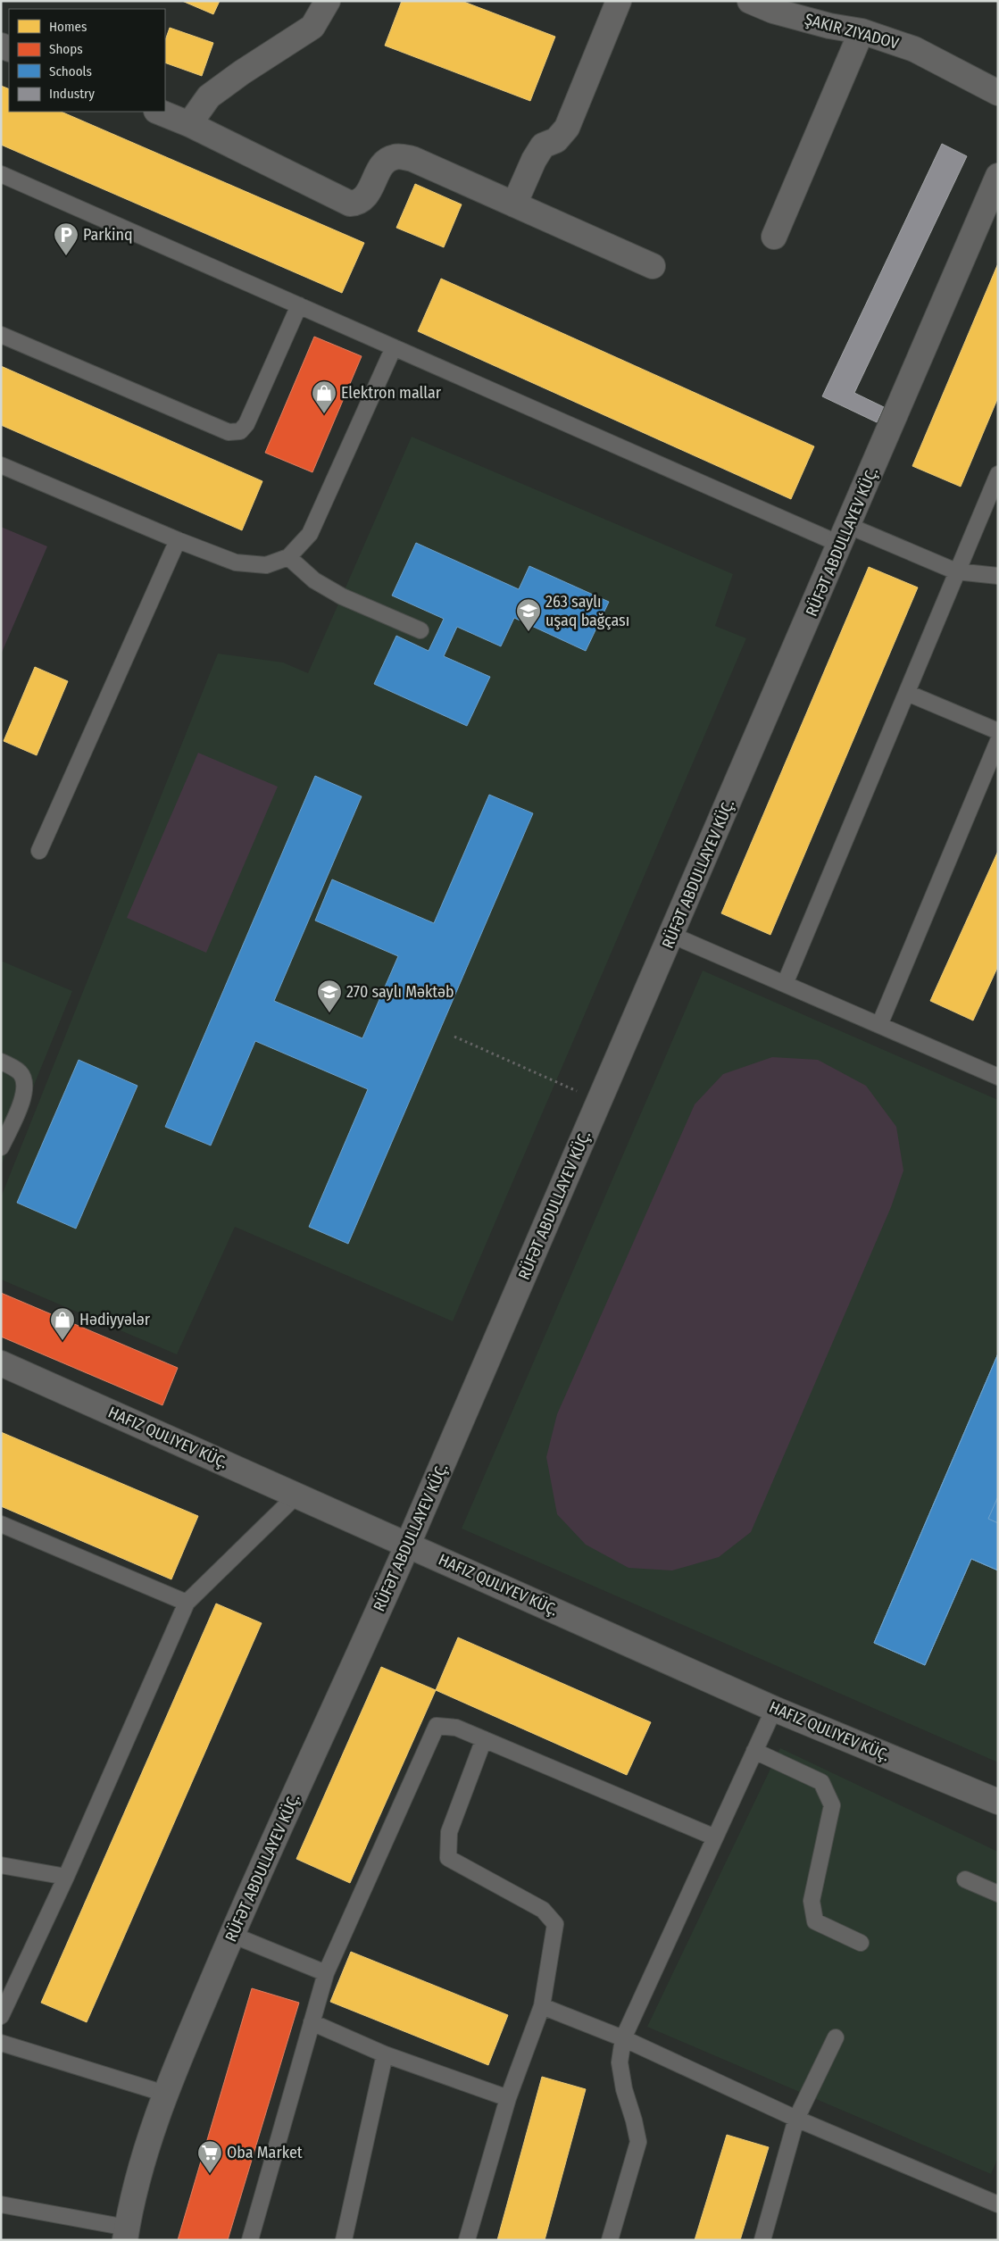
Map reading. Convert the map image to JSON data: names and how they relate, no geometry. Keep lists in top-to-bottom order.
{
  "streets": {
    "street": ["ŞAKIR ZIYADOV", "RÜFƏT ABDULLAYEV KÜÇ.", "HAFIZ QULIYEV KÜÇ."]
  },
  "crossings": [
    ["RÜFƏT ABDULLAYEV KÜÇ.", "HAFIZ QULIYEV KÜÇ."]
  ],
  "places": {
    "parking": ["Parkinq"],
    "shop": ["Elektron mallar", "Hədiyyələr"],
    "school or university": ["263 saylı uşaq bağçası", "270 saylı Məktəb"],
    "supermarket": ["Oba Market"]
  },
  "legend": [
    "Homes",
    "Shops",
    "Schools",
    "Industry"
  ]
}
